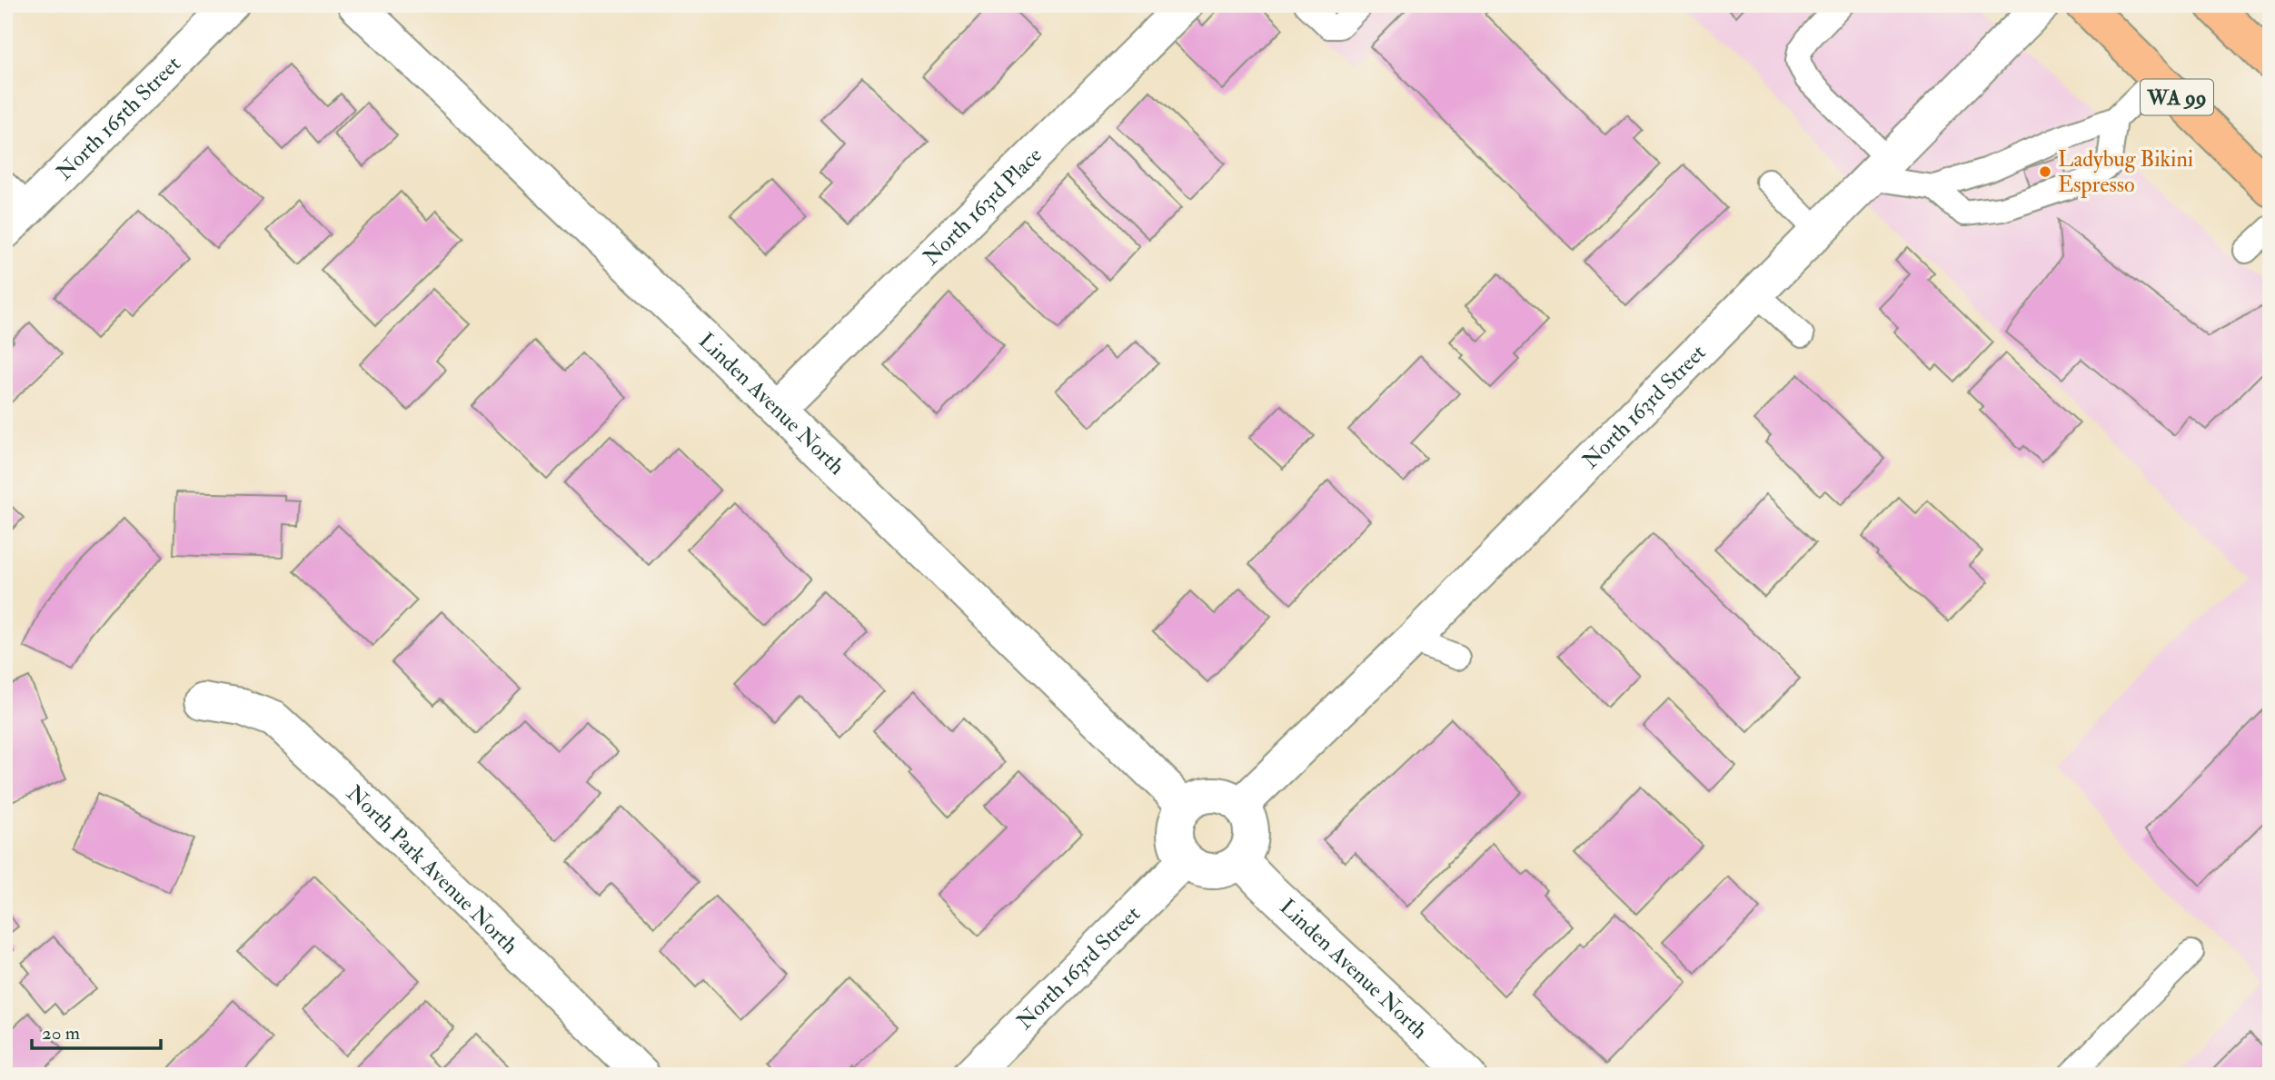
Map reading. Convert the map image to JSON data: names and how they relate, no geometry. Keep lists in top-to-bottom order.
{
  "streets": {
    "highway": ["WA 99"],
    "street": [
      "North 165th Street",
      "North 163rd Place",
      "Linden Avenue North",
      "North 163rd Street",
      "North Park Avenue North"
    ]
  },
  "crossings": [
    ["North 163rd Place", "Linden Avenue North"],
    ["Linden Avenue North", "North 163rd Street"]
  ],
  "places": ["Ladybug Bikini Espresso"],
  "scale_bar": "20 m"
}
